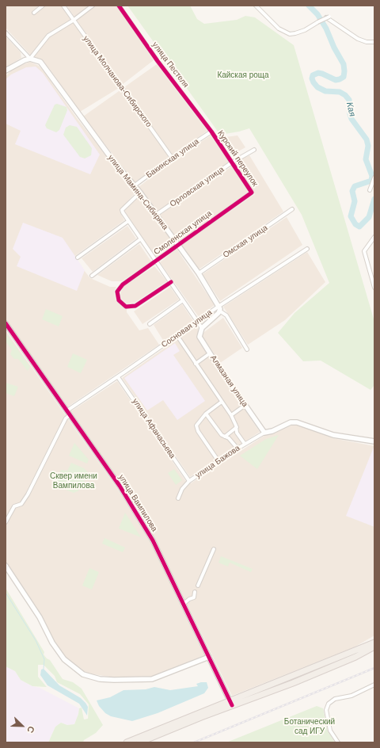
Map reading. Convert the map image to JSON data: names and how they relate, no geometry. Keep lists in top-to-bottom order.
{
  "streets": {
    "street": [
      "улица Пестеля",
      "улица Молчанова-Сибирского",
      "Бакинская улица",
      "Курский переулок",
      "Орловская улица",
      "улица Мамина-Сибиряка",
      "Смоленская улица",
      "Омская улица",
      "Сосновая улица",
      "Алмазная улица",
      "улица Афанасьева",
      "улица Бажова",
      "улица Вампилова"
    ]
  },
  "crossings": [
    ["улица Пестеля", "Бакинская улица"],
    ["улица Пестеля", "Курский переулок"],
    ["улица Молчанова-Сибирского", "Бакинская улица"],
    ["Бакинская улица", "Курский переулок"],
    ["Бакинская улица", "улица Мамина-Сибиряка"],
    ["Курский переулок", "Орловская улица"],
    ["Курский переулок", "Смоленская улица"],
    ["Орловская улица", "улица Мамина-Сибиряка"],
    ["улица Мамина-Сибиряка", "Смоленская улица"],
    ["улица Мамина-Сибиряка", "Омская улица"],
    ["улица Мамина-Сибиряка", "Сосновая улица"],
    ["улица Мамина-Сибиряка", "Алмазная улица"],
    ["Смоленская улица", "Алмазная улица"],
    ["Сосновая улица", "Алмазная улица"],
    ["Сосновая улица", "улица Афанасьева"],
    ["Сосновая улица", "улица Вампилова"],
    ["Алмазная улица", "улица Бажова"],
    ["улица Афанасьева", "улица Бажова"]
  ],
  "water": ["Кая"],
  "parks": ["Кайская роща", "Сквер имени Вампилова", "Ботанический сад ИГУ"],
  "north": "bottom right"
}
